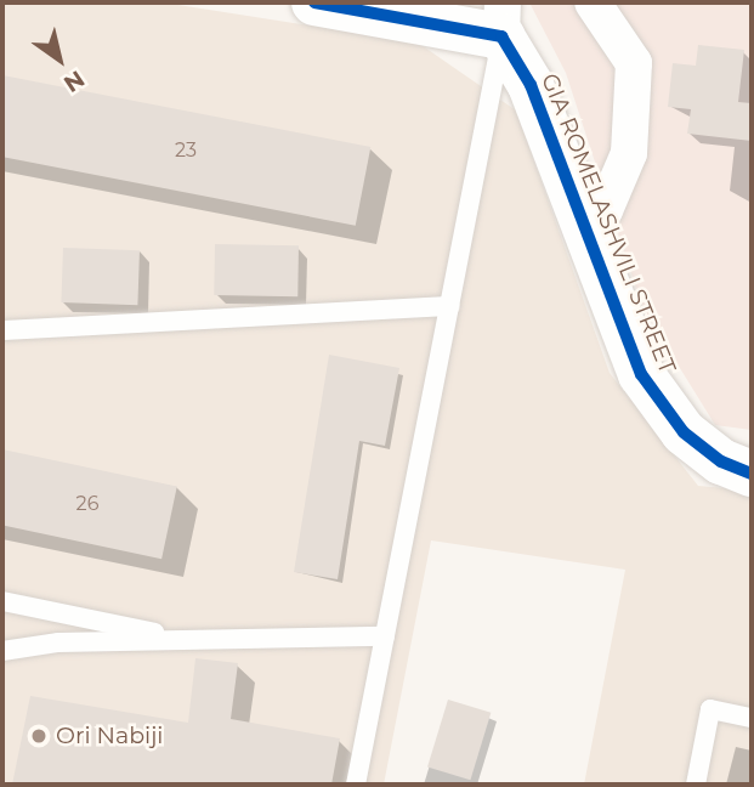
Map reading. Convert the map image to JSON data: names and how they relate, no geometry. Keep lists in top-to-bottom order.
{
  "streets": {
    "street": ["GIA ROMELASHVILI STREET"]
  },
  "places": ["Ori Nabiji"],
  "house_numbers": ["23", "26"],
  "north": "bottom right"
}
